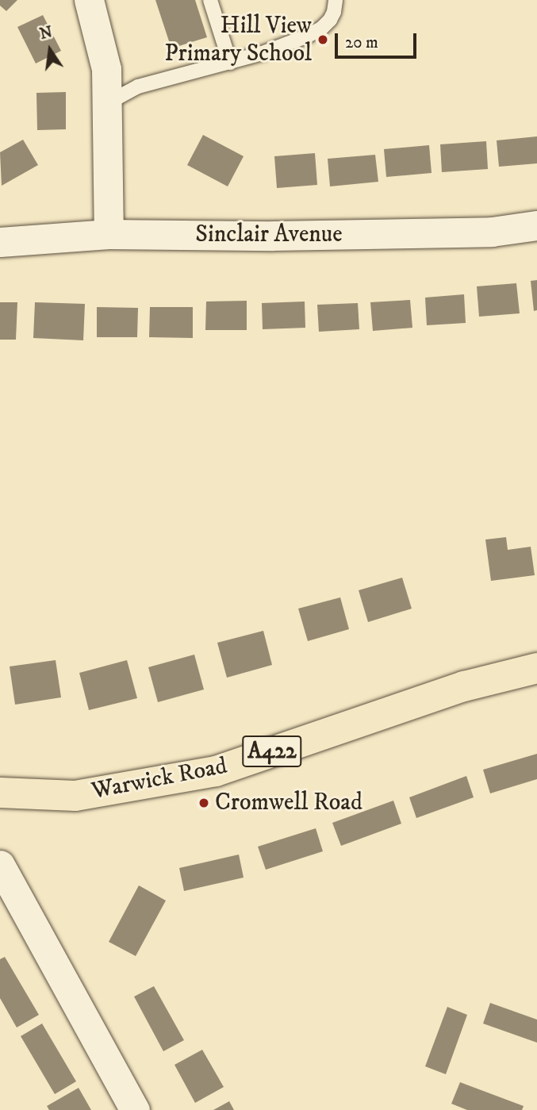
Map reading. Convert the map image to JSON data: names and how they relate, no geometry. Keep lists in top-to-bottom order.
{
  "streets": {
    "main road": ["A422", "Warwick Road"],
    "street": ["Sinclair Avenue"]
  },
  "places": ["Hill View Primary School", "Cromwell Road"],
  "scale_bar": "20 m",
  "north": "top"
}
